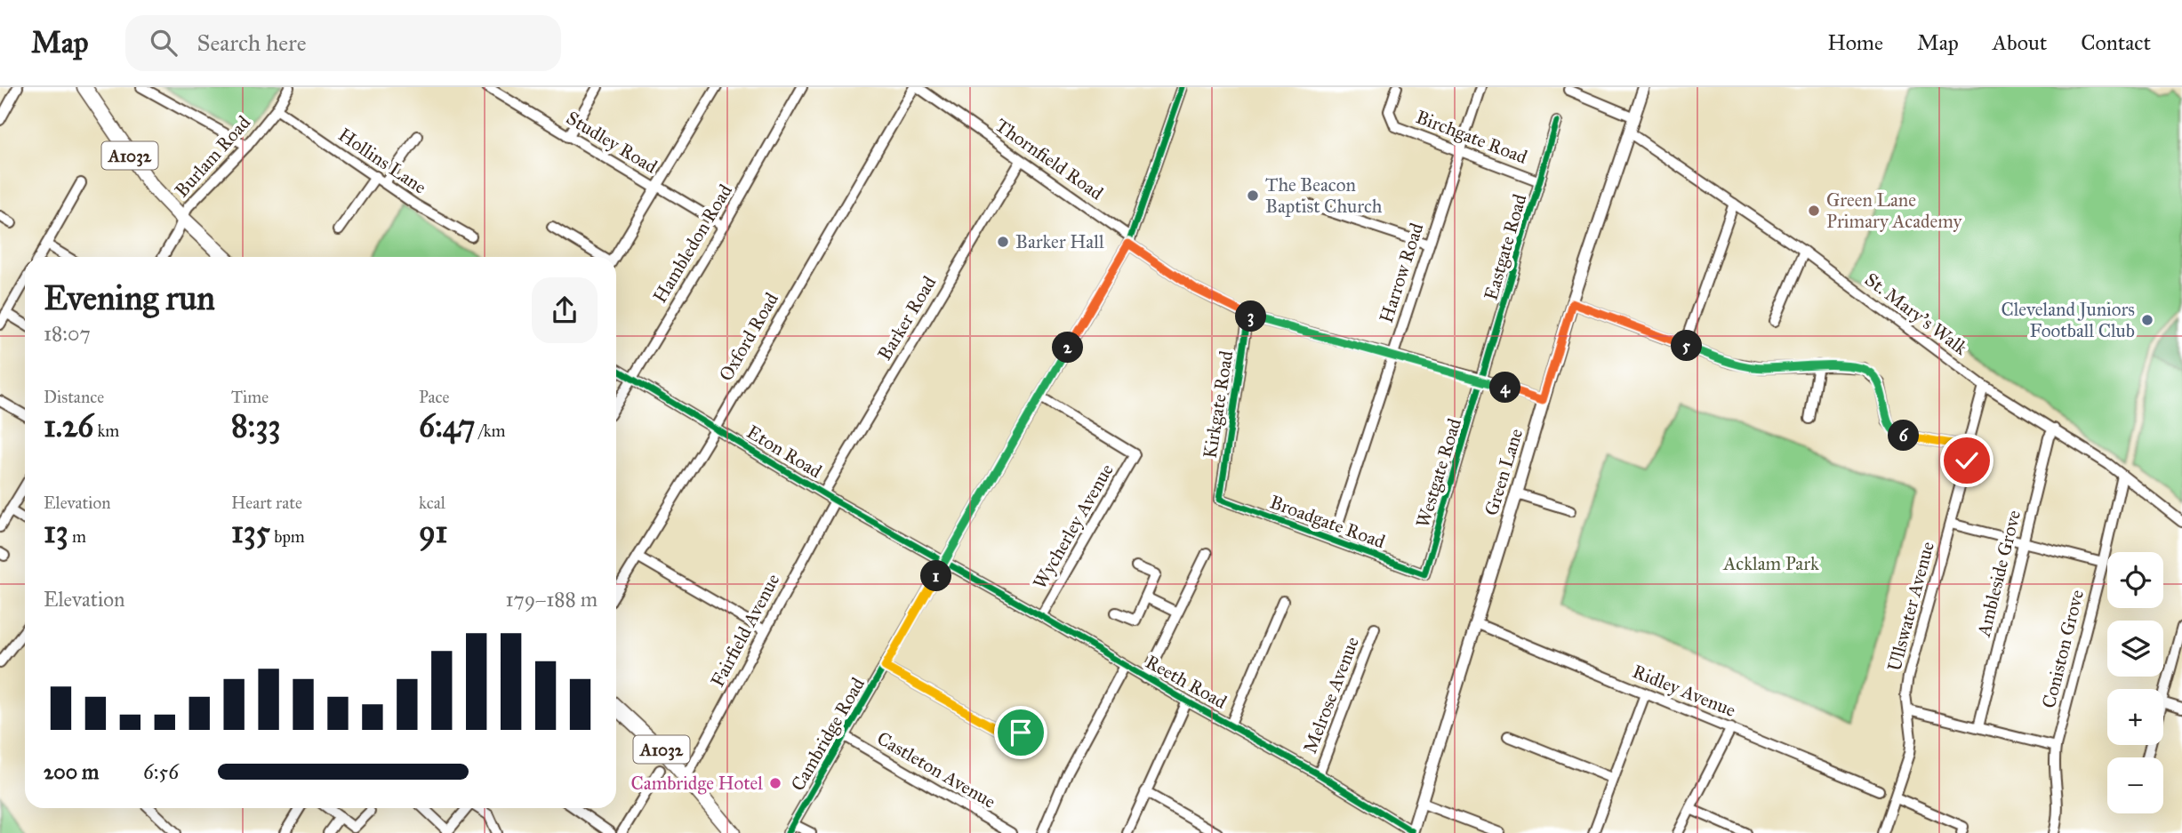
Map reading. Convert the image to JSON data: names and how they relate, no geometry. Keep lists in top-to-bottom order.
{
  "streets": {
    "main road": ["A1032"],
    "street": [
      "Birchgate Road",
      "Studley Road",
      "Burlam Road",
      "Thornfield Road",
      "Hollins Lane",
      "Hambledon Road",
      "Eastgate Road",
      "Harrow Road",
      "St. Mary's Walk",
      "Barker Road",
      "Oxford Road",
      "Kirkgate Road",
      "Eton Road",
      "Green Lane",
      "Westgate Road",
      "Broadgate Road",
      "Wycherley Avenue",
      "Ambleside Grove",
      "Ullswater Avenue",
      "Fairfield Avenue",
      "Coniston Grove",
      "Reeth Road",
      "Ridley Avenue",
      "Melrose Avenue",
      "Cambridge Road",
      "Castleton Avenue"
    ]
  },
  "crossings": [
    ["Birchgate Road", "Eastgate Road"],
    ["Birchgate Road", "Harrow Road"],
    ["Studley Road", "Hambledon Road"],
    ["A1032", "Burlam Road"],
    ["A1032", "Fairfield Avenue"],
    ["Burlam Road", "Hollins Lane"],
    ["Thornfield Road", "Eastgate Road"],
    ["Thornfield Road", "Harrow Road"],
    ["Thornfield Road", "Barker Road"],
    ["Thornfield Road", "Oxford Road"],
    ["Thornfield Road", "Kirkgate Road"],
    ["Thornfield Road", "Green Lane"],
    ["Thornfield Road", "Westgate Road"],
    ["Thornfield Road", "Cambridge Road"],
    ["Hambledon Road", "Eton Road"],
    ["Eastgate Road", "Westgate Road"],
    ["Harrow Road", "Broadgate Road"],
    ["St. Mary's Walk", "Green Lane"],
    ["St. Mary's Walk", "Ambleside Grove"],
    ["St. Mary's Walk", "Ullswater Avenue"],
    ["St. Mary's Walk", "Coniston Grove"],
    ["Barker Road", "Eton Road"],
    ["Oxford Road", "Eton Road"],
    ["Kirkgate Road", "Broadgate Road"],
    ["Eton Road", "Fairfield Avenue"],
    ["Eton Road", "Reeth Road"],
    ["Eton Road", "Cambridge Road"],
    ["Green Lane", "Reeth Road"],
    ["Green Lane", "Ridley Avenue"],
    ["Westgate Road", "Broadgate Road"],
    ["Wycherley Avenue", "Reeth Road"],
    ["Wycherley Avenue", "Cambridge Road"],
    ["Reeth Road", "Melrose Avenue"],
    ["Reeth Road", "Cambridge Road"],
    ["Cambridge Road", "Castleton Avenue"]
  ],
  "parks": ["Acklam Park"],
  "places": [
    "The Beacon Baptist Church",
    "Green Lane Primary Academy",
    "Barker Hall",
    "Cleveland Juniors Football Club",
    "Cambridge Hotel"
  ],
  "page": {
    "header": "Map",
    "search": "Search here",
    "nav": [
      "Home",
      "Map",
      "About",
      "Contact"
    ],
    "heading": ["Evening run", "18:07"],
    "pins": [
      "3",
      "5",
      "2",
      "4",
      "6",
      "1"
    ],
    "stats": [
      ["Distance", "1.26 km"],
      ["Time", "8:33"],
      ["Pace", "6:47 /km"],
      ["Elevation", "13 m"],
      ["Heart rate", "135 bpm"],
      ["kcal", "91"]
    ],
    "map_buttons": ["+", "−"],
    "chart": ["Elevation", "179–188 m"],
    "list": [
      {
        "name": "200 m",
        "note": "6:56"
      }
    ]
  }
}
